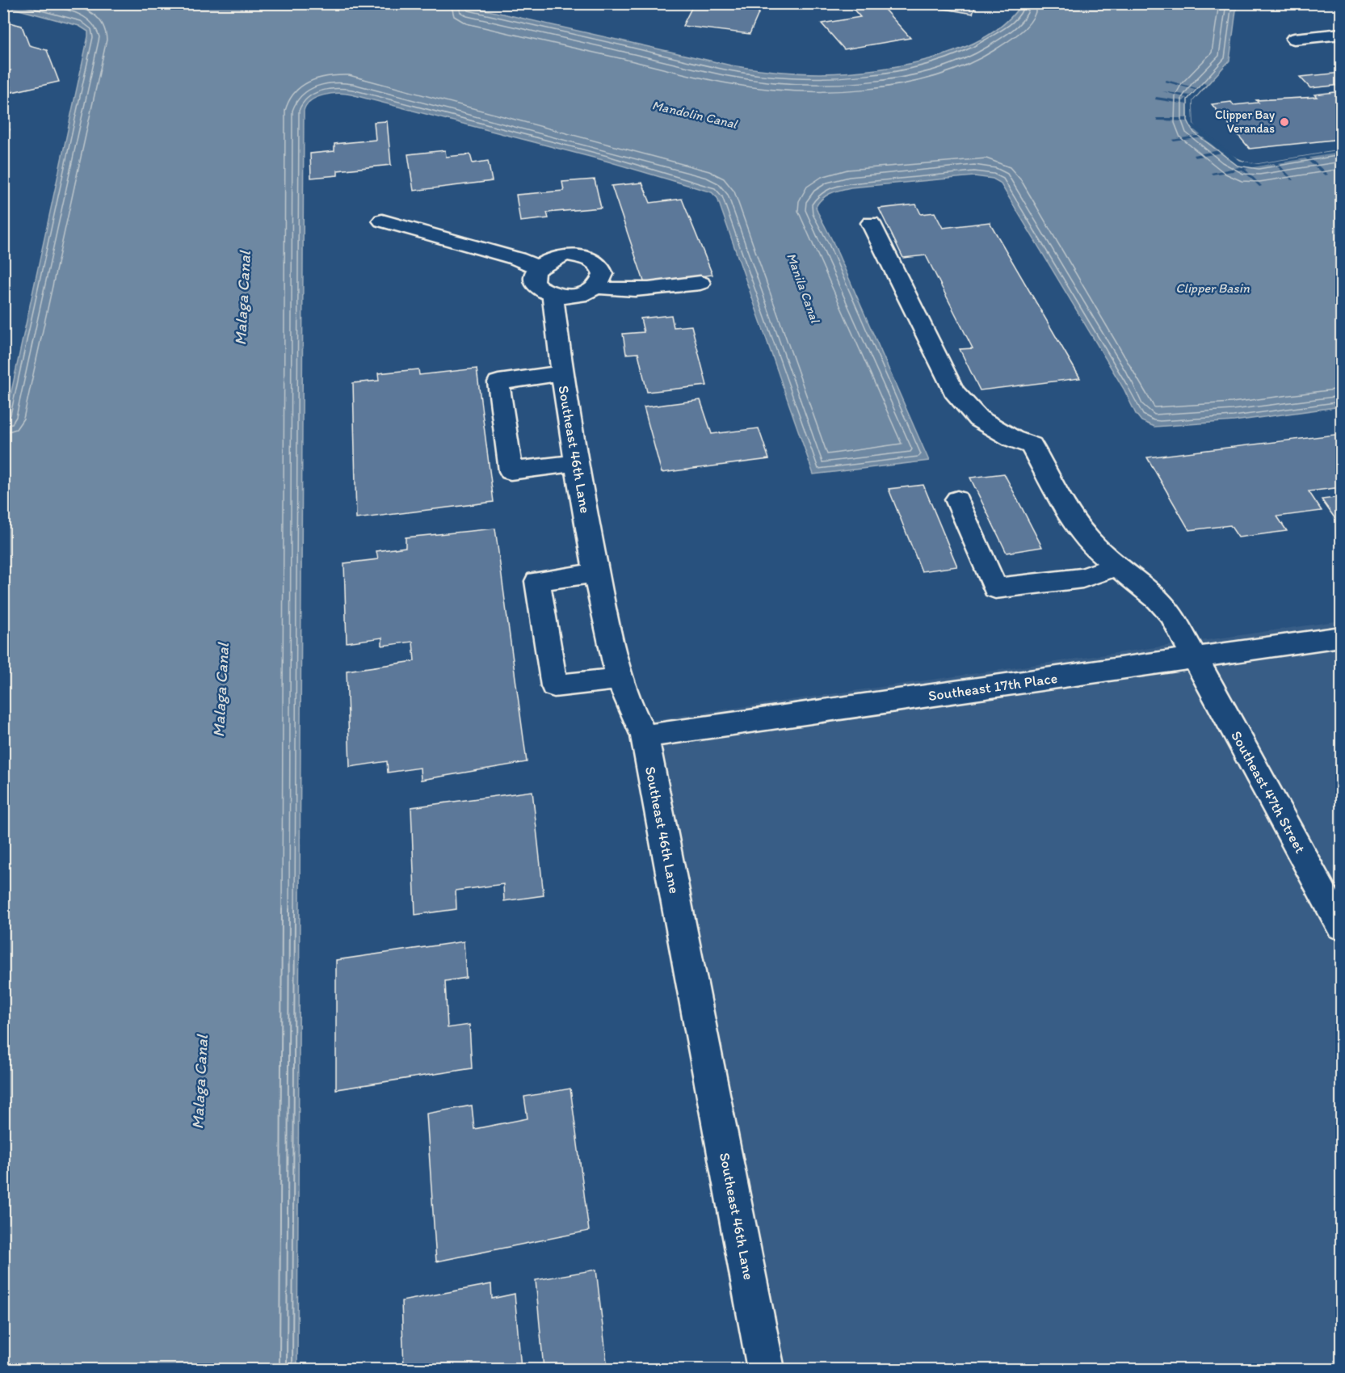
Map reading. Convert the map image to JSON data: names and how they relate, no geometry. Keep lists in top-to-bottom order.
{
  "streets": {
    "street": ["Southeast 46th Lane", "Southeast 17th Place", "Southeast 47th Street"]
  },
  "crossings": [
    ["Southeast 46th Lane", "Southeast 17th Place"],
    ["Southeast 17th Place", "Southeast 47th Street"]
  ],
  "water": [
    "Mandolin Canal",
    "Manila Canal",
    "Clipper Basin",
    "Malaga Canal"
  ],
  "places": ["Clipper Bay Verandas"]
}
